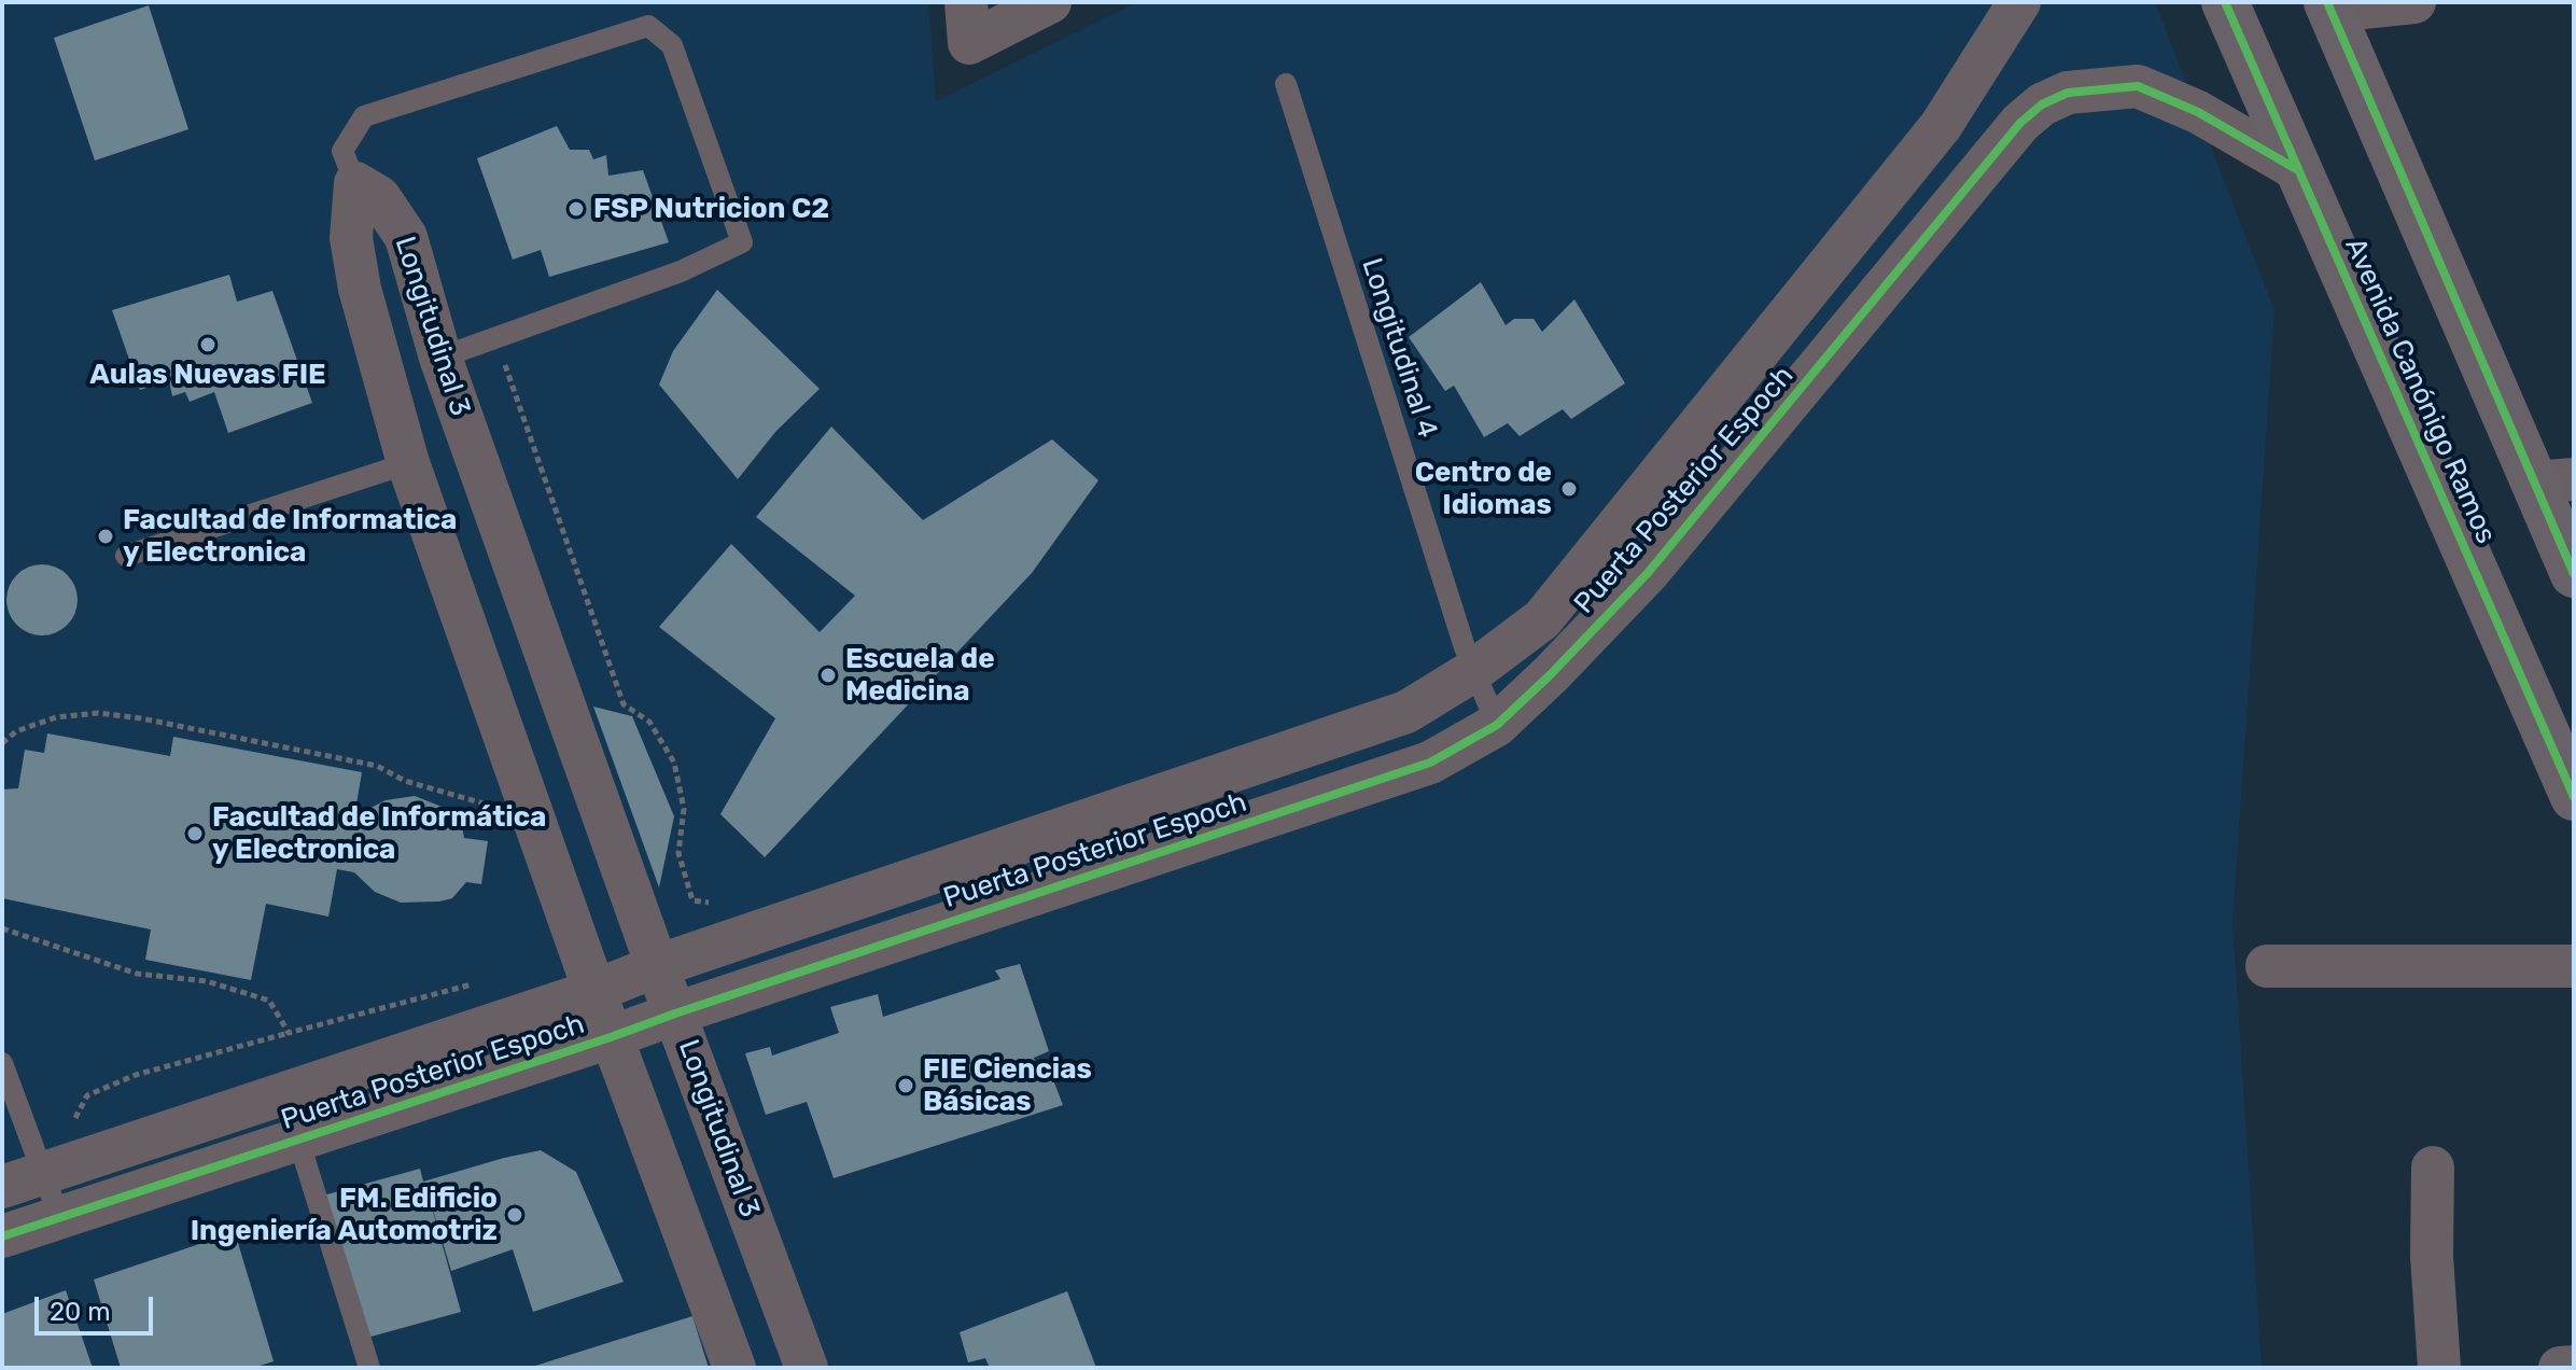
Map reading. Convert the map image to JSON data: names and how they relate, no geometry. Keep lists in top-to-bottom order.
{
  "streets": {
    "main road": ["Avenida Canónigo Ramos"],
    "street": ["Longitudinal 3", "Puerta Posterior Espoch"],
    "lane": ["Longitudinal 4"]
  },
  "crossings": [
    ["Longitudinal 3", "Puerta Posterior Espoch"],
    ["Longitudinal 4", "Puerta Posterior Espoch"],
    ["Avenida Canónigo Ramos", "Puerta Posterior Espoch"]
  ],
  "places": [
    "FSP Nutricion C2",
    "Aulas Nuevas FIE",
    "Centro de Idiomas",
    "Facultad de Informatica y Electronica",
    "Escuela de Medicina",
    "Facultad de Informática y Electronica",
    "FIE Ciencias Básicas",
    "FM. Edificio Ingeniería Automotriz"
  ],
  "scale_bar": "20 m"
}
